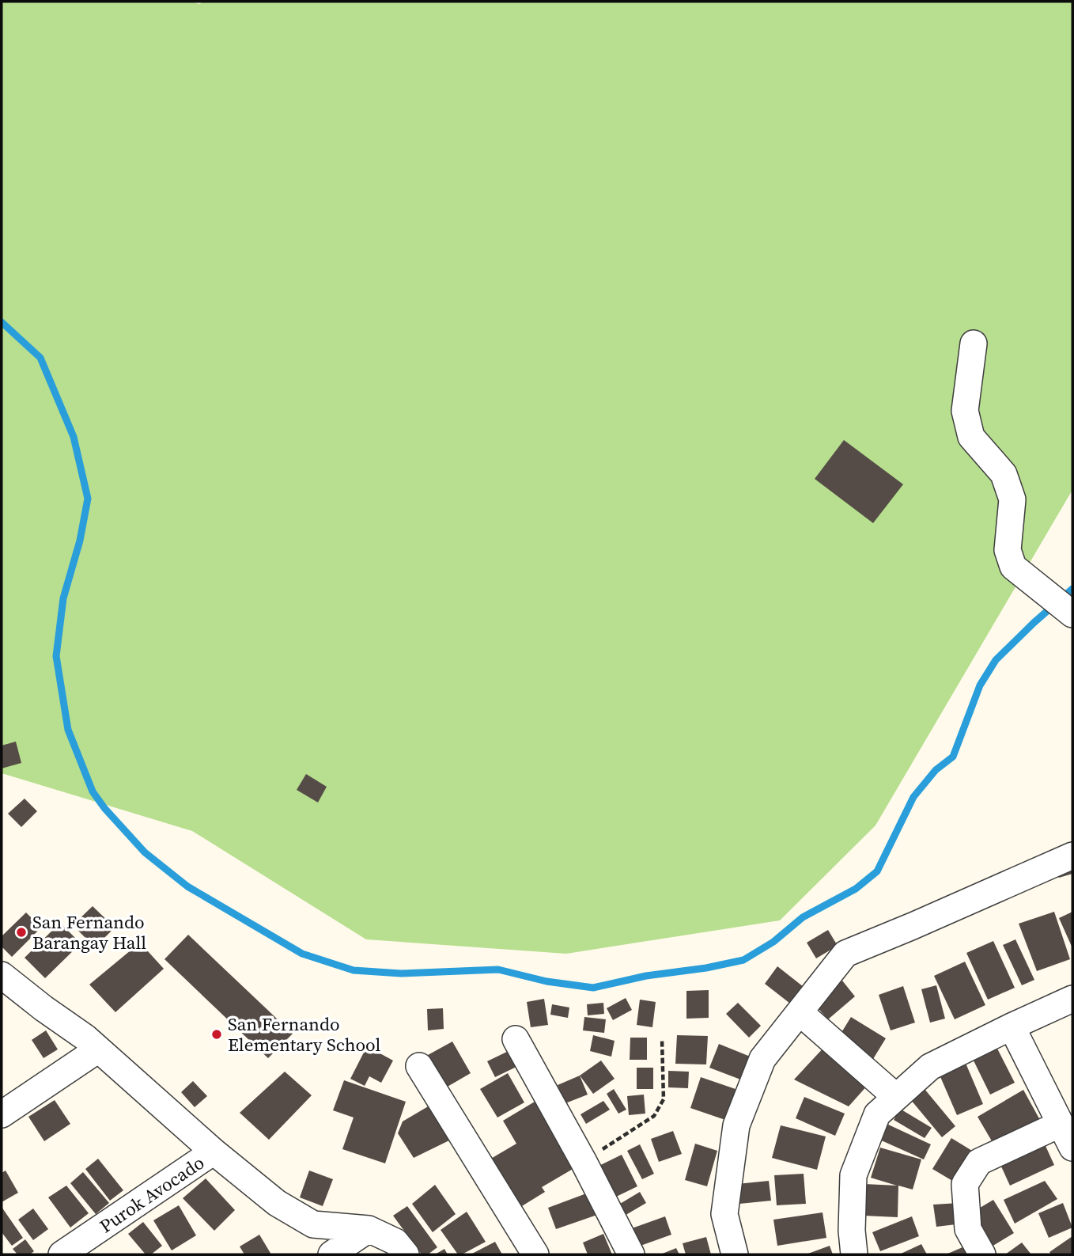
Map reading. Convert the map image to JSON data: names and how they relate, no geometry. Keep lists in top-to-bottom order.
{
  "streets": {
    "street": ["Purok Avocado"]
  },
  "places": ["San Fernando Barangay Hall", "San Fernando Elementary School"]
}
